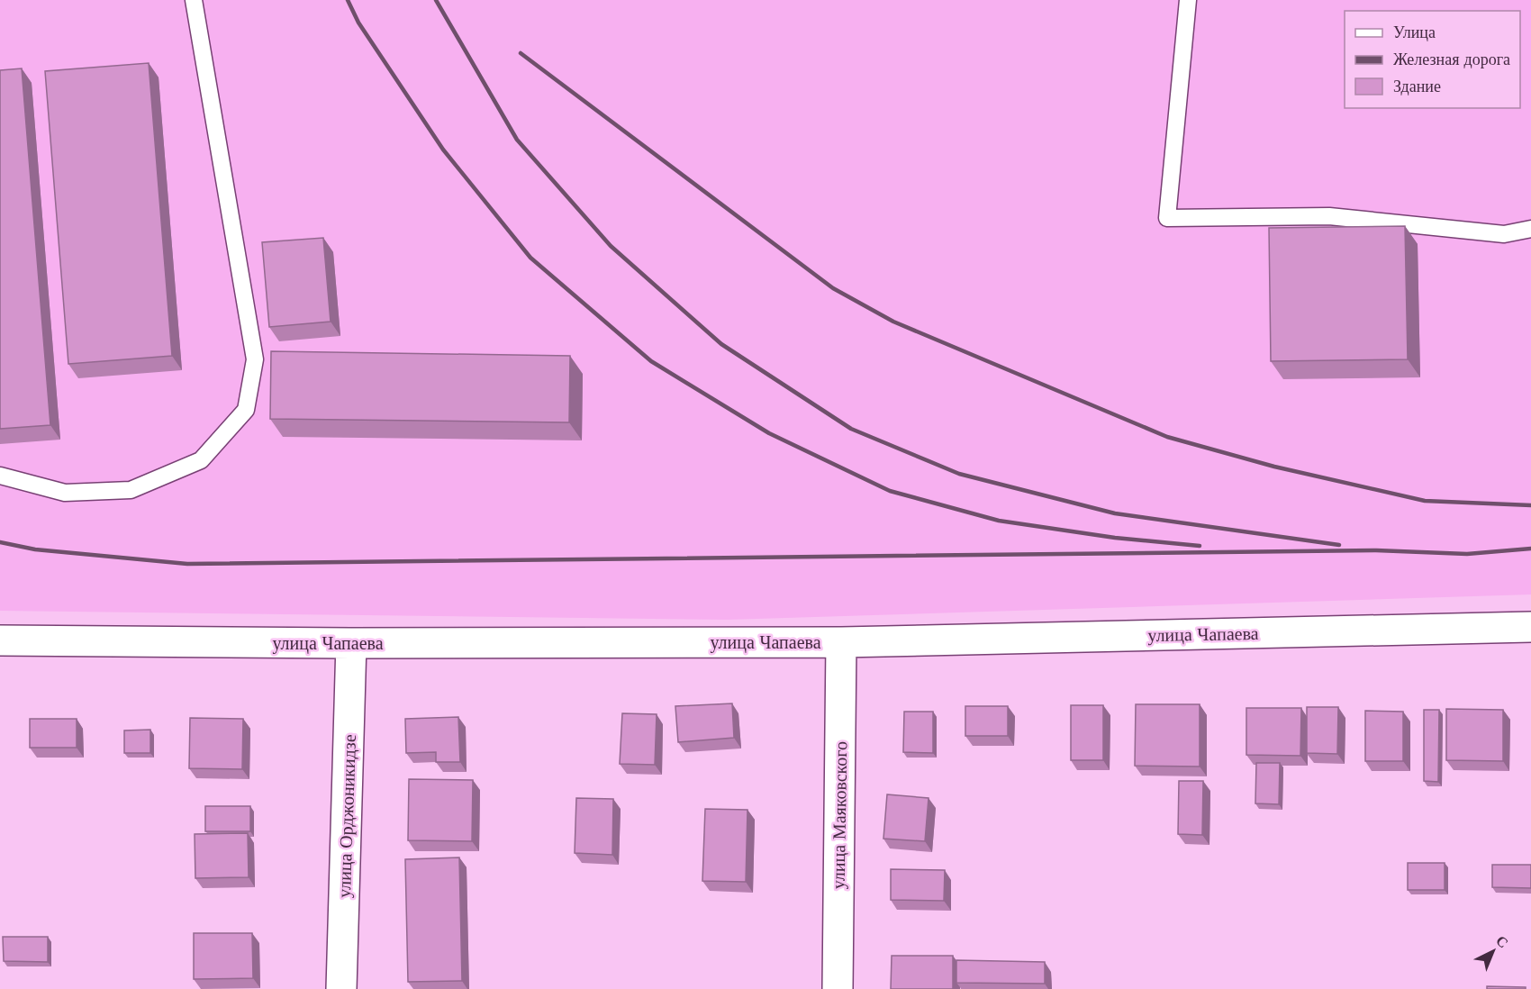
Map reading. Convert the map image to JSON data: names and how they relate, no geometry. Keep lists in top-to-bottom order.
{
  "streets": {
    "street": ["улица Чапаева", "улица Маяковского", "улица Орджоникидзе"]
  },
  "crossings": [
    ["улица Чапаева", "улица Маяковского"],
    ["улица Чапаева", "улица Орджоникидзе"]
  ],
  "legend": ["Улица", "Железная дорога", "Здание"],
  "north": "top right"
}
